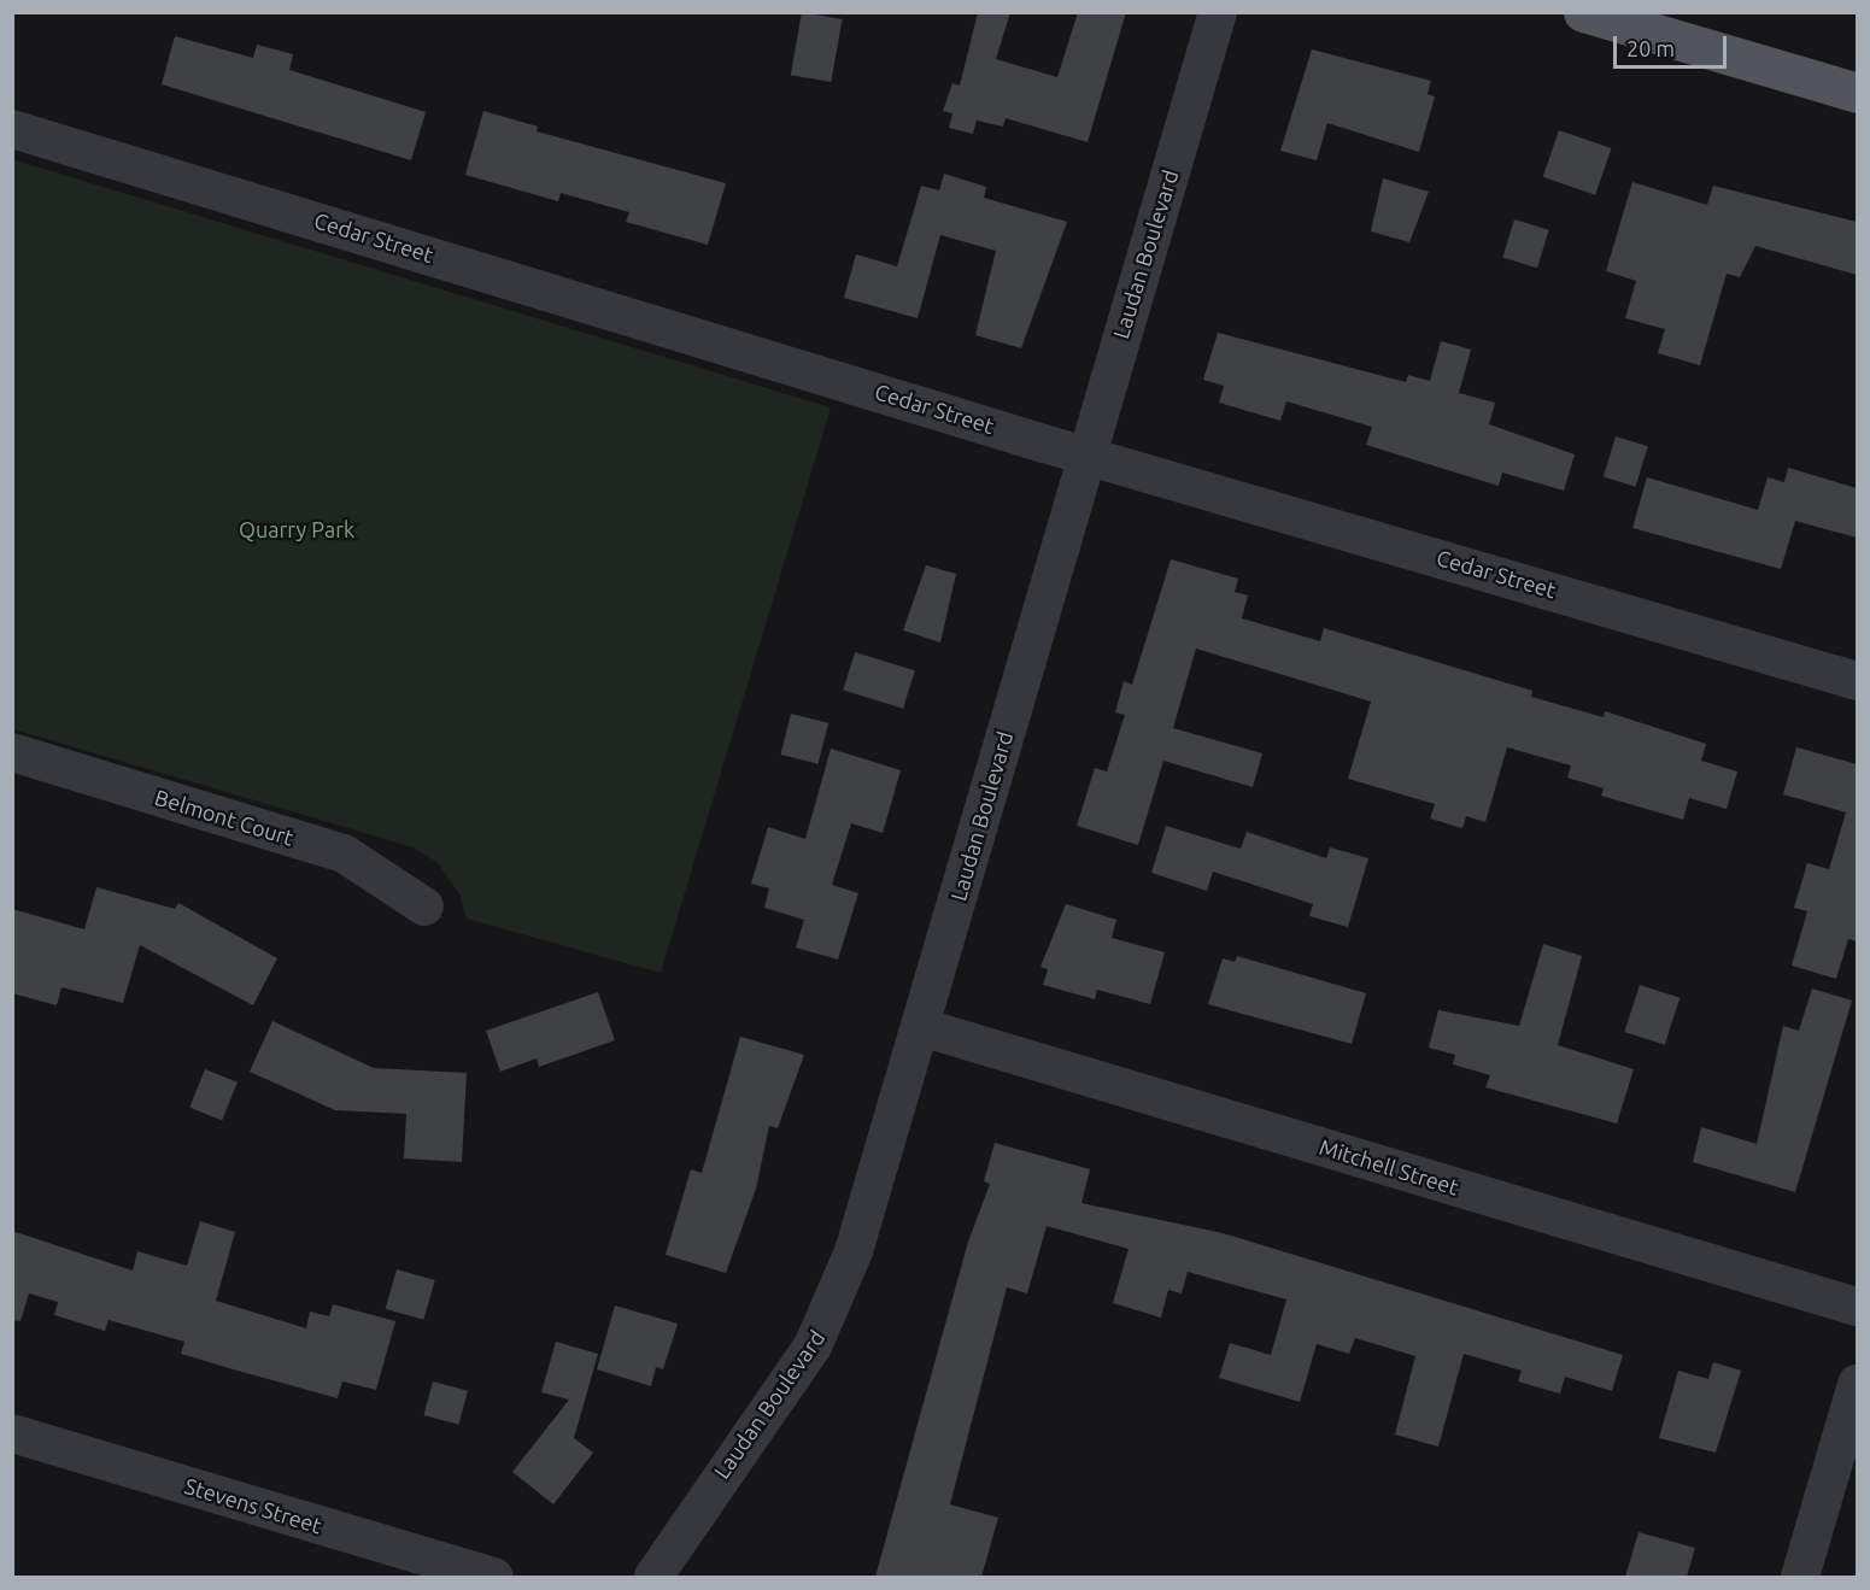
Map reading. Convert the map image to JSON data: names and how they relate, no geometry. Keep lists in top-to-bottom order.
{
  "streets": {
    "street": [
      "Cedar Street",
      "Laudan Boulevard",
      "Belmont Court",
      "Mitchell Street",
      "Stevens Street"
    ]
  },
  "crossings": [
    ["Cedar Street", "Laudan Boulevard"],
    ["Laudan Boulevard", "Mitchell Street"]
  ],
  "parks": ["Quarry Park"],
  "scale_bar": "20 m"
}
